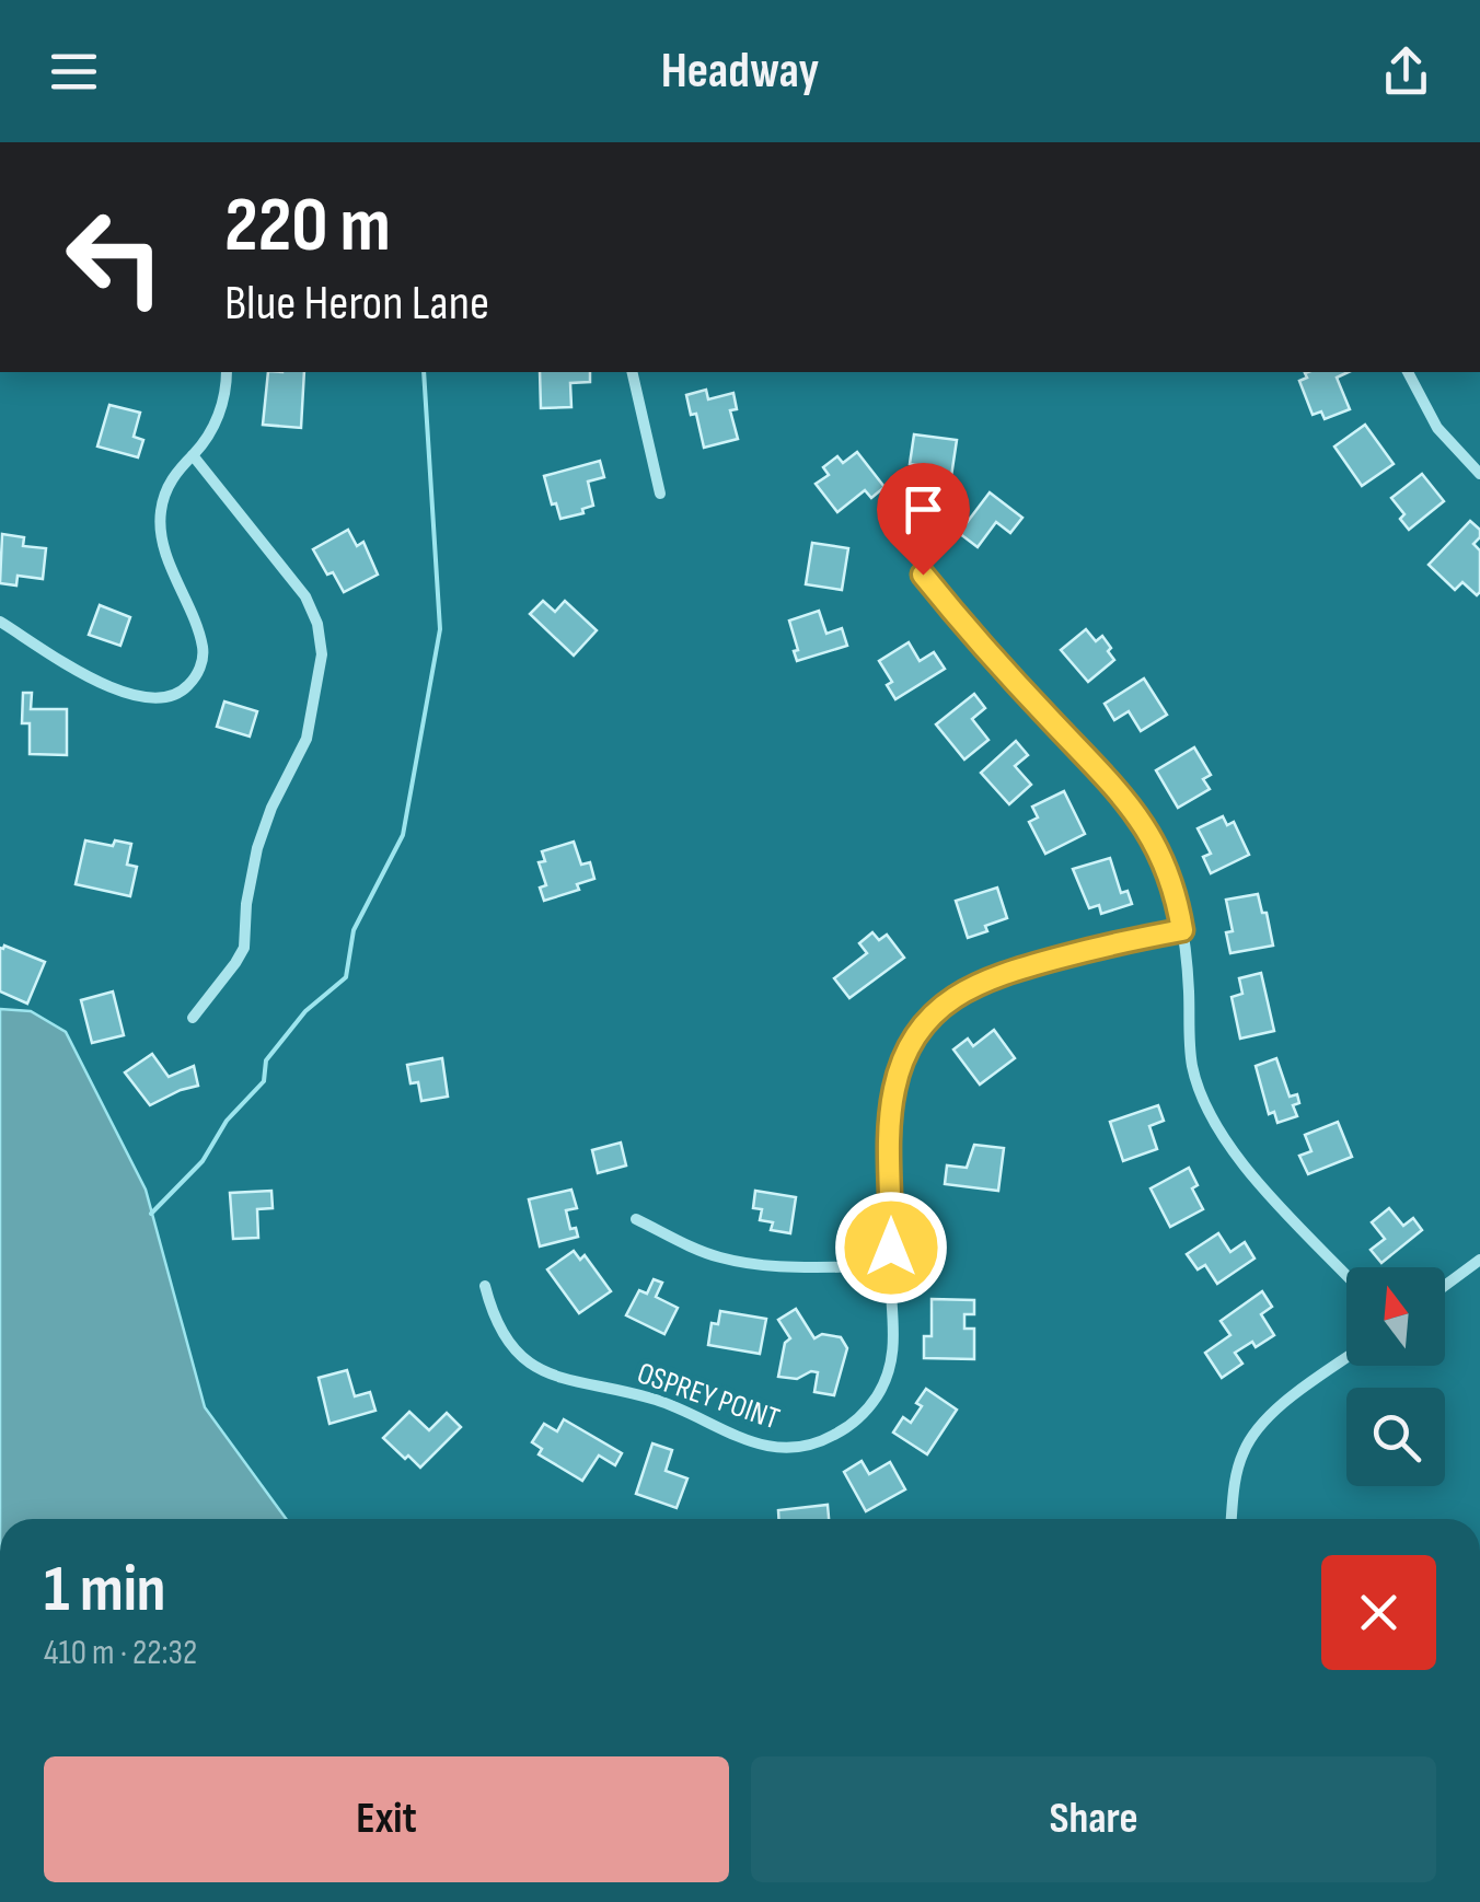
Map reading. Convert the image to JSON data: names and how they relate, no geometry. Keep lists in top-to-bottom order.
{
  "streets": {
    "street": ["OSPREY POINT"]
  },
  "north": "top",
  "page": {
    "header": "Headway",
    "turn": ["220 m", "Blue Heron Lane"],
    "heading": ["1 min", "410 m · 22:32"],
    "buttons": ["Exit", "Share"]
  }
}
